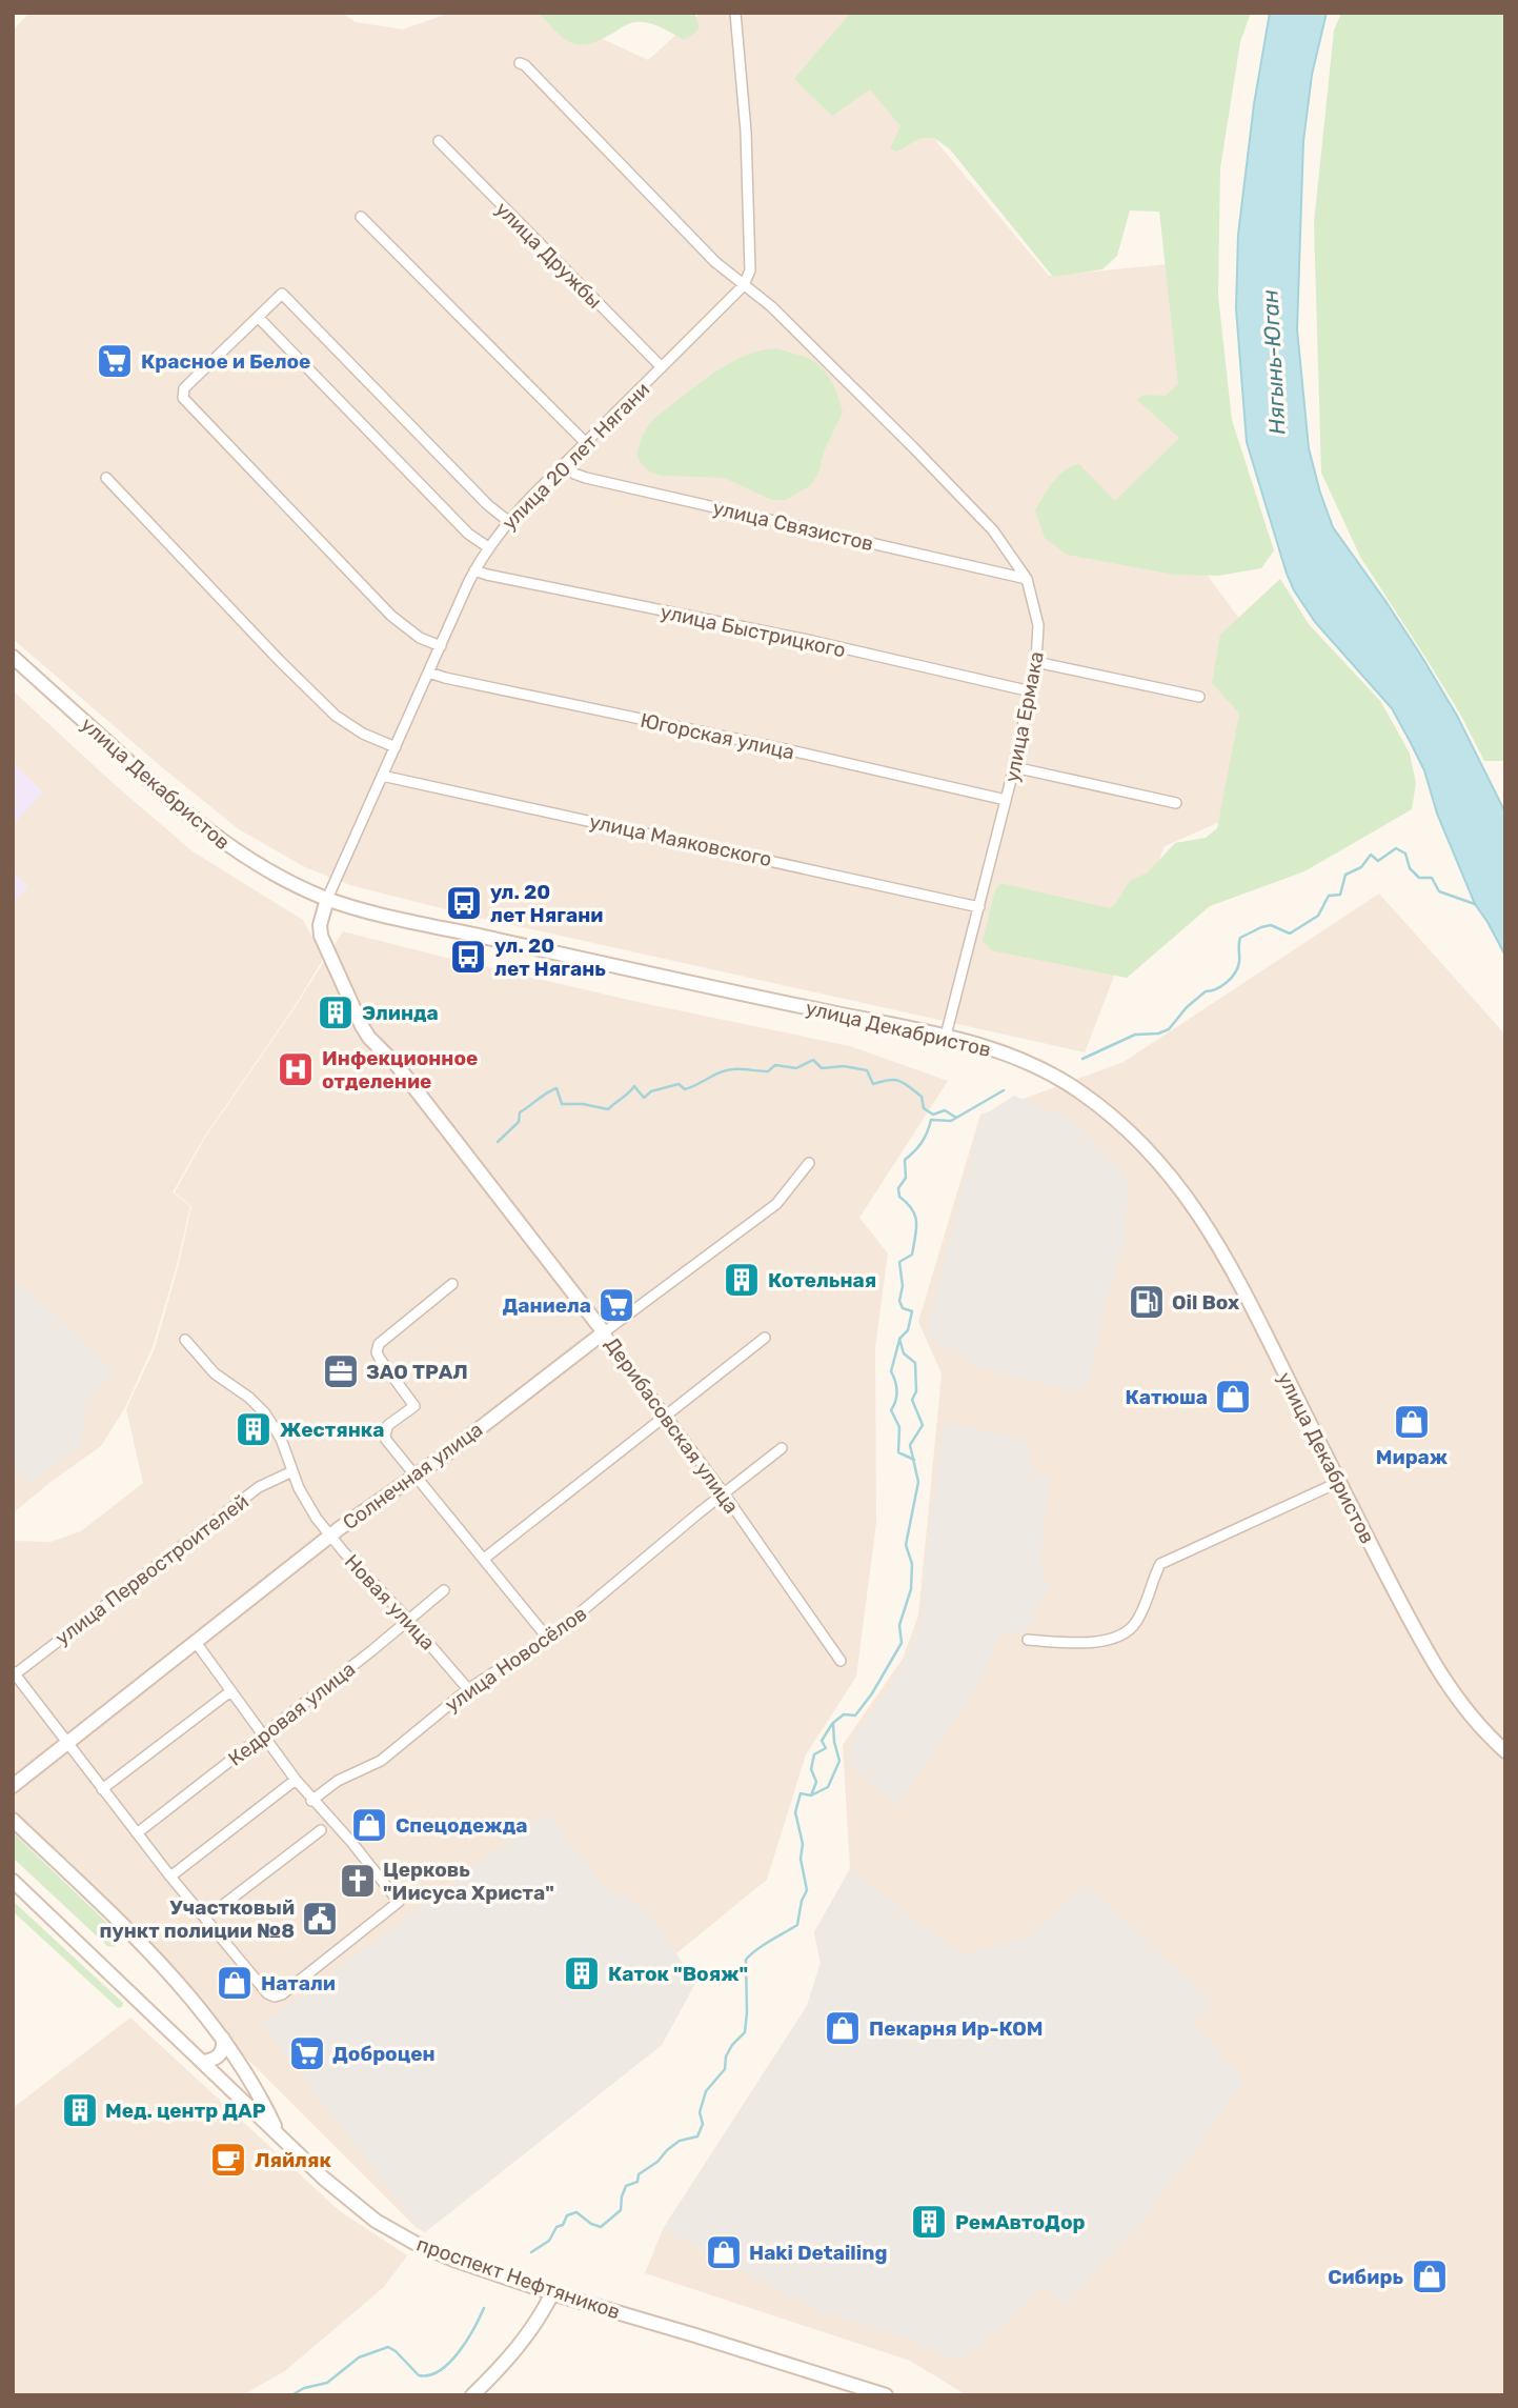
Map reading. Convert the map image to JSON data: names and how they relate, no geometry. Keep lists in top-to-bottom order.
{
  "streets": {
    "main road": [
      "улица Декабристов",
      "Дерибасовская улица",
      "Солнечная улица",
      "проспект Нефтяников"
    ],
    "street": [
      "улица Дружбы",
      "улица 20 лет Нягани",
      "улица Связистов",
      "улица Быстрицкого",
      "улица Ермака",
      "Югорская улица",
      "улица Маяковского",
      "улица Первостроителей",
      "Новая улица",
      "улица Новосёлов",
      "Кедровая улица"
    ]
  },
  "crossings": [
    ["улица Дружбы", "улица 20 лет Нягани"],
    ["улица 20 лет Нягани", "улица Связистов"],
    ["улица 20 лет Нягани", "улица Быстрицкого"],
    ["улица 20 лет Нягани", "улица Ермака"],
    ["улица 20 лет Нягани", "Югорская улица"],
    ["улица 20 лет Нягани", "улица Декабристов"],
    ["улица 20 лет Нягани", "улица Маяковского"],
    ["улица 20 лет Нягани", "Дерибасовская улица"],
    ["улица Связистов", "улица Ермака"],
    ["улица Быстрицкого", "улица Ермака"],
    ["улица Ермака", "Югорская улица"],
    ["улица Ермака", "улица Декабристов"],
    ["улица Ермака", "улица Маяковского"],
    ["улица Декабристов", "Дерибасовская улица"],
    ["Дерибасовская улица", "Солнечная улица"],
    ["Дерибасовская улица", "улица Новосёлов"],
    ["Солнечная улица", "Новая улица"],
    ["улица Первостроителей", "Новая улица"],
    ["Новая улица", "улица Новосёлов"],
    ["Новая улица", "Кедровая улица"]
  ],
  "water": ["Нягынь-Юган"],
  "places": {
    "supermarket": ["Красное и Белое", "Даниела", "Доброцен"],
    "bus stop": ["ул. 20 лет Нягани", "ул. 20 лет Нягань"],
    "building": [
      "Элинда",
      "Котельная",
      "Жестянка",
      "Каток \"Вояж\"",
      "Мед. центр ДАР",
      "РемАвтоДор"
    ],
    "hospital": ["Инфекционное отделение"],
    "fuel station": ["Oil Box"],
    "office": ["ЗАО ТРАЛ"],
    "shop": [
      "Катюша",
      "Мираж",
      "Спецодежда",
      "Натали",
      "Пекарня Ир-КОМ",
      "Haki Detailing",
      "Сибирь"
    ],
    "church": ["Церковь \"Иисуса Христа\""],
    "public building": ["Участковый пункт полиции №8"],
    "cafe": ["Ляйляк"]
  }
}
